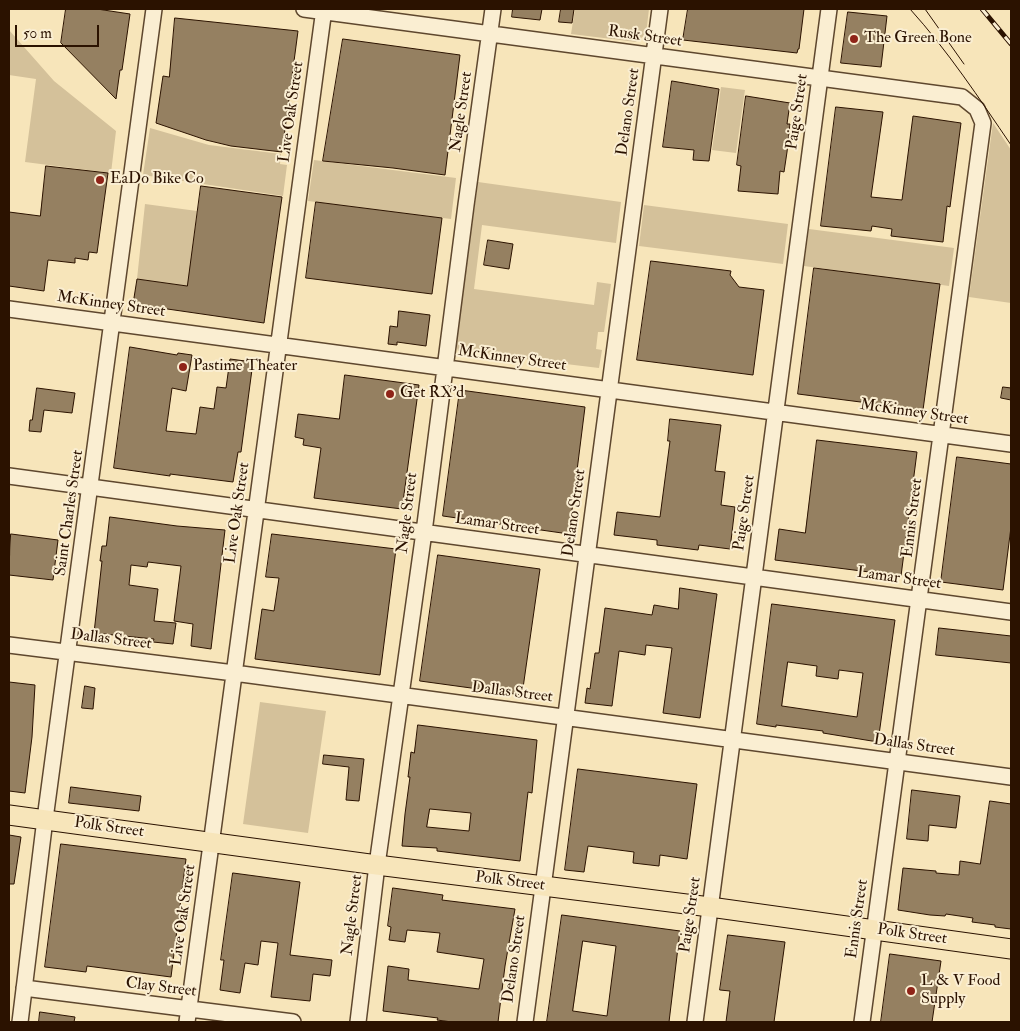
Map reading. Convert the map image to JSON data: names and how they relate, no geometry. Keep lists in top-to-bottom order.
{
  "streets": {
    "main road": ["Polk Street"],
    "street": [
      "Rusk Street",
      "Live Oak Street",
      "Nagle Street",
      "Delano Street",
      "Paige Street",
      "McKinney Street",
      "Saint Charles Street",
      "Ennis Street",
      "Lamar Street",
      "Dallas Street",
      "Clay Street"
    ]
  },
  "crossings": [
    ["Rusk Street", "Live Oak Street"],
    ["Rusk Street", "Nagle Street"],
    ["Rusk Street", "Delano Street"],
    ["Rusk Street", "Paige Street"],
    ["Rusk Street", "Ennis Street"],
    ["Live Oak Street", "McKinney Street"],
    ["Live Oak Street", "Lamar Street"],
    ["Live Oak Street", "Dallas Street"],
    ["Live Oak Street", "Polk Street"],
    ["Live Oak Street", "Clay Street"],
    ["Nagle Street", "McKinney Street"],
    ["Nagle Street", "Lamar Street"],
    ["Nagle Street", "Dallas Street"],
    ["Nagle Street", "Polk Street"],
    ["Delano Street", "McKinney Street"],
    ["Delano Street", "Lamar Street"],
    ["Delano Street", "Dallas Street"],
    ["Delano Street", "Polk Street"],
    ["Paige Street", "McKinney Street"],
    ["Paige Street", "Lamar Street"],
    ["Paige Street", "Dallas Street"],
    ["Paige Street", "Polk Street"],
    ["McKinney Street", "Saint Charles Street"],
    ["McKinney Street", "Ennis Street"],
    ["Saint Charles Street", "Lamar Street"],
    ["Saint Charles Street", "Dallas Street"],
    ["Saint Charles Street", "Polk Street"],
    ["Saint Charles Street", "Clay Street"],
    ["Ennis Street", "Lamar Street"],
    ["Ennis Street", "Dallas Street"],
    ["Ennis Street", "Polk Street"]
  ],
  "places": [
    "The Green Bone",
    "EaDo Bike Co",
    "Pastime Theater",
    "Get RX'd",
    "L & V Food Supply"
  ],
  "scale_bar": "50 m"
}
